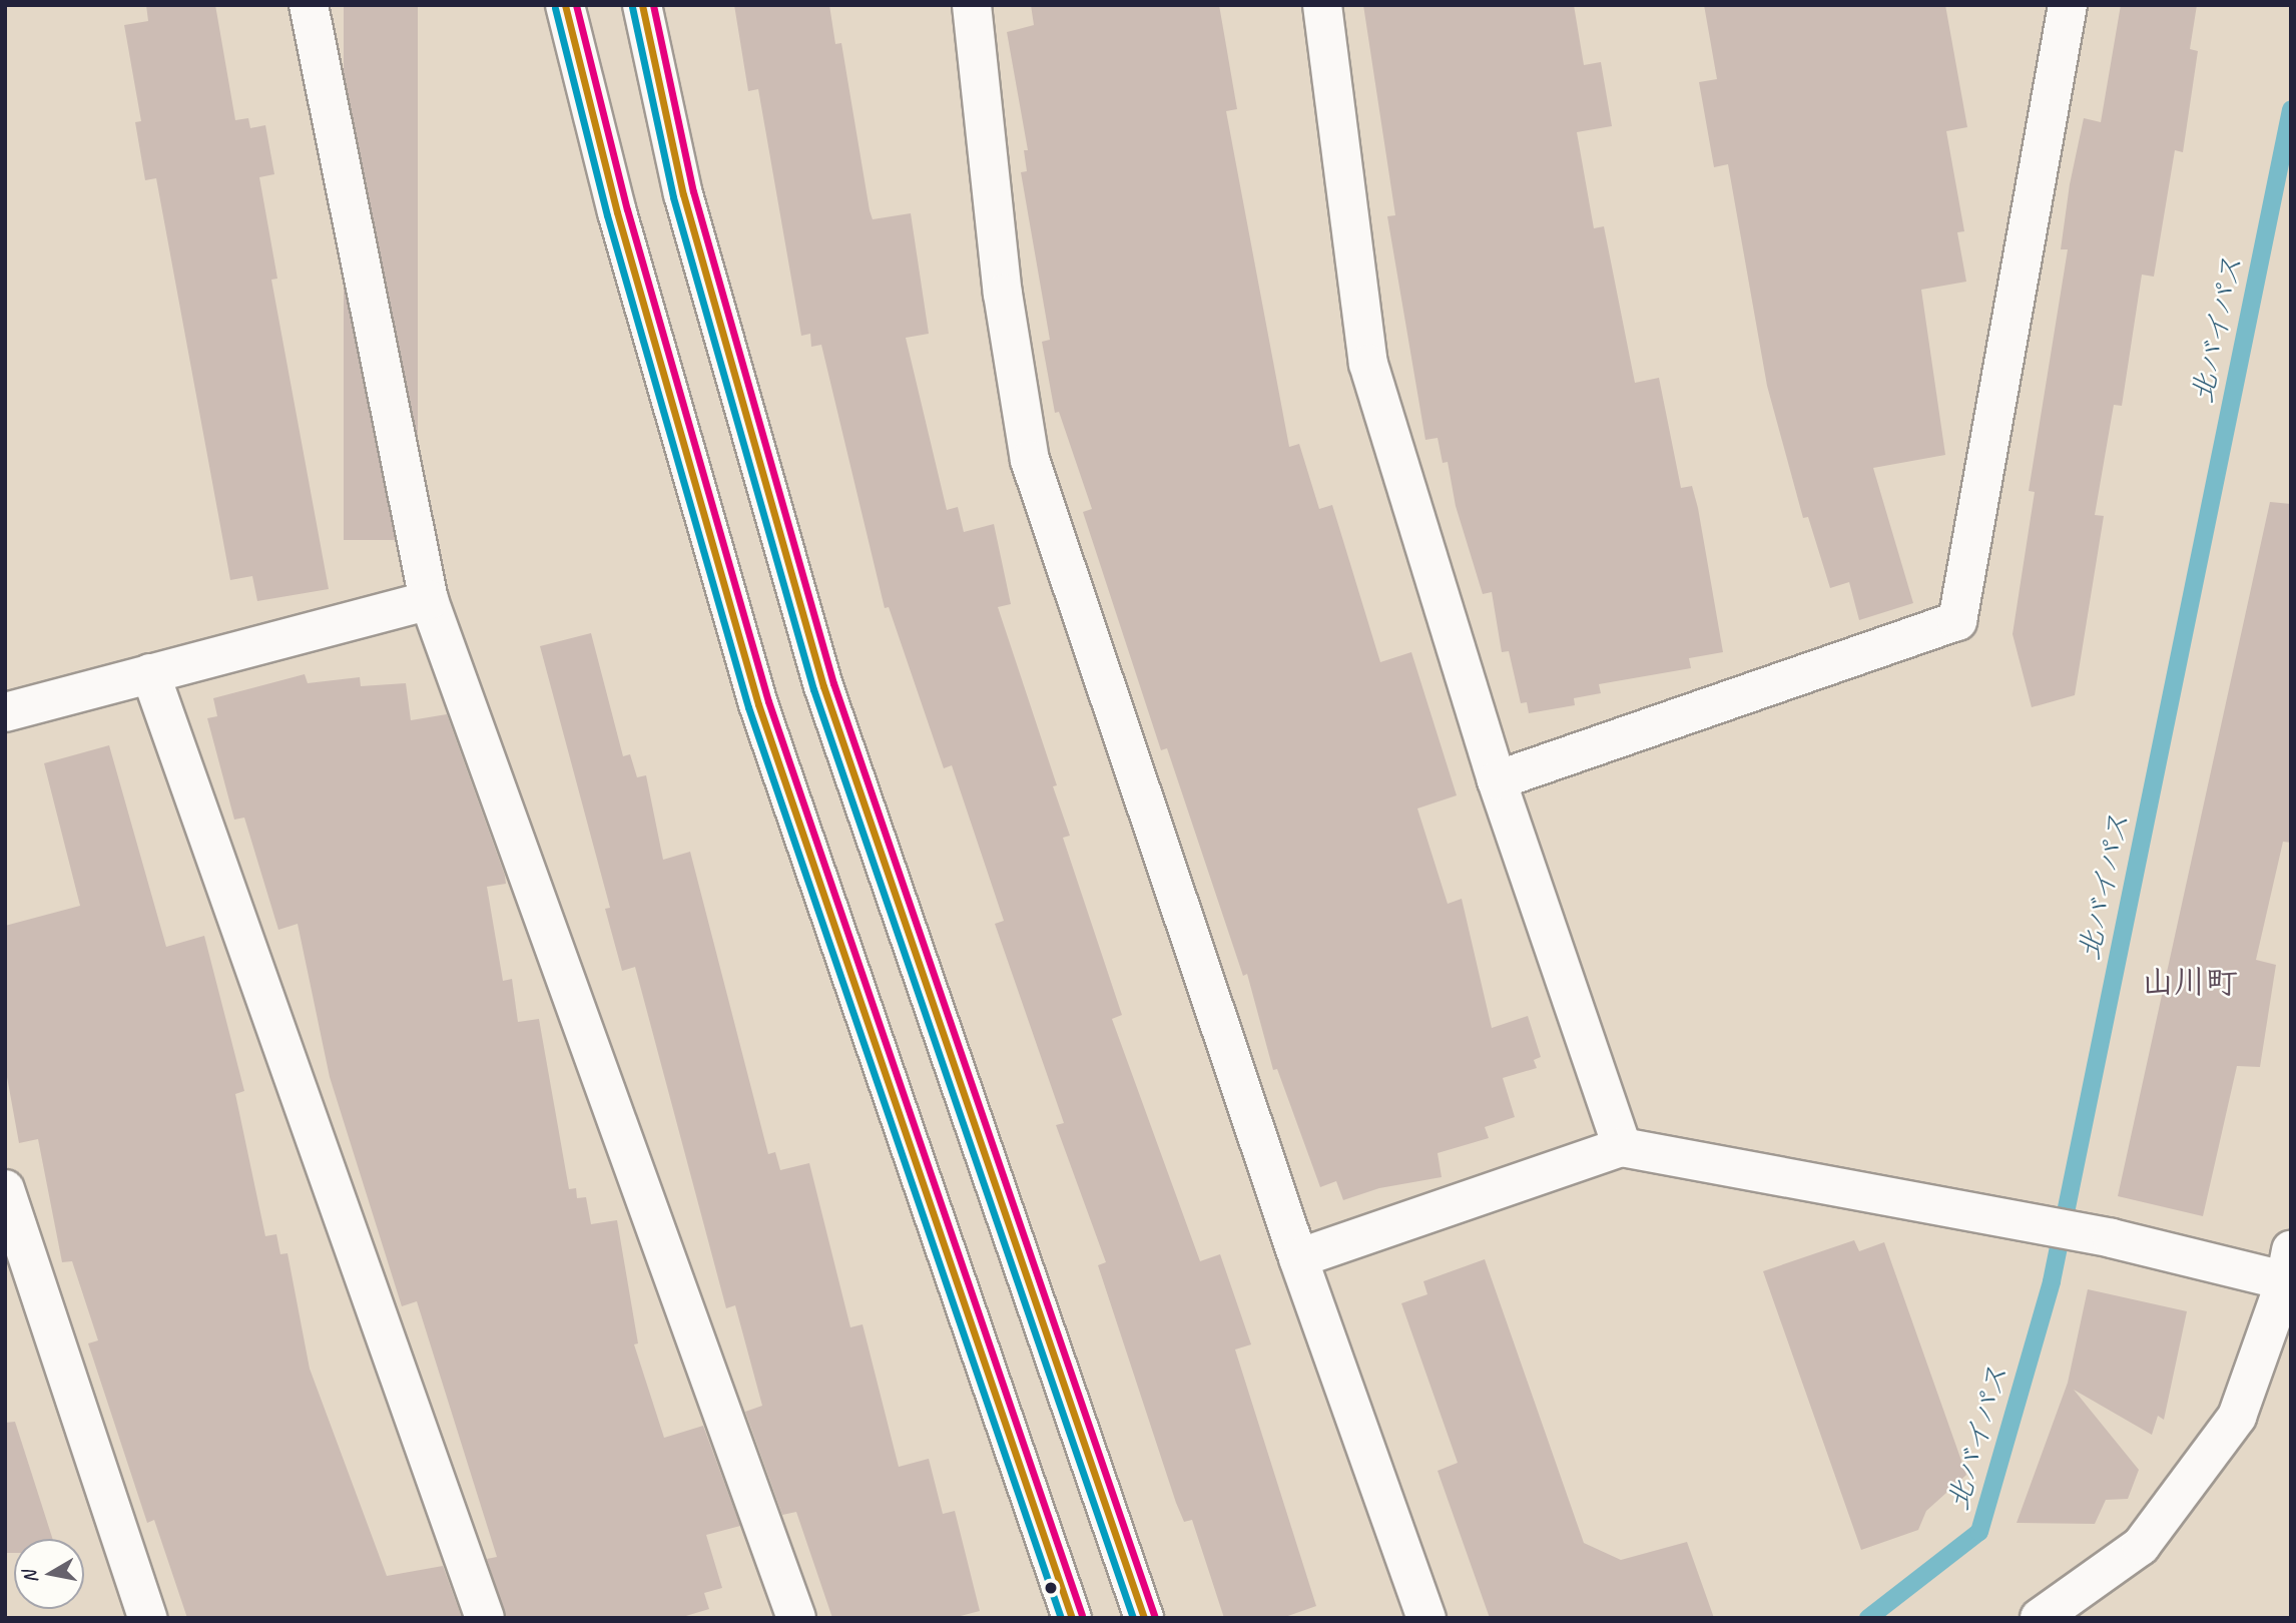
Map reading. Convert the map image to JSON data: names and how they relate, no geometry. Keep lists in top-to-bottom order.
{
  "districts": ["山川町"],
  "water": ["北バイパス"],
  "north": "left"
}
